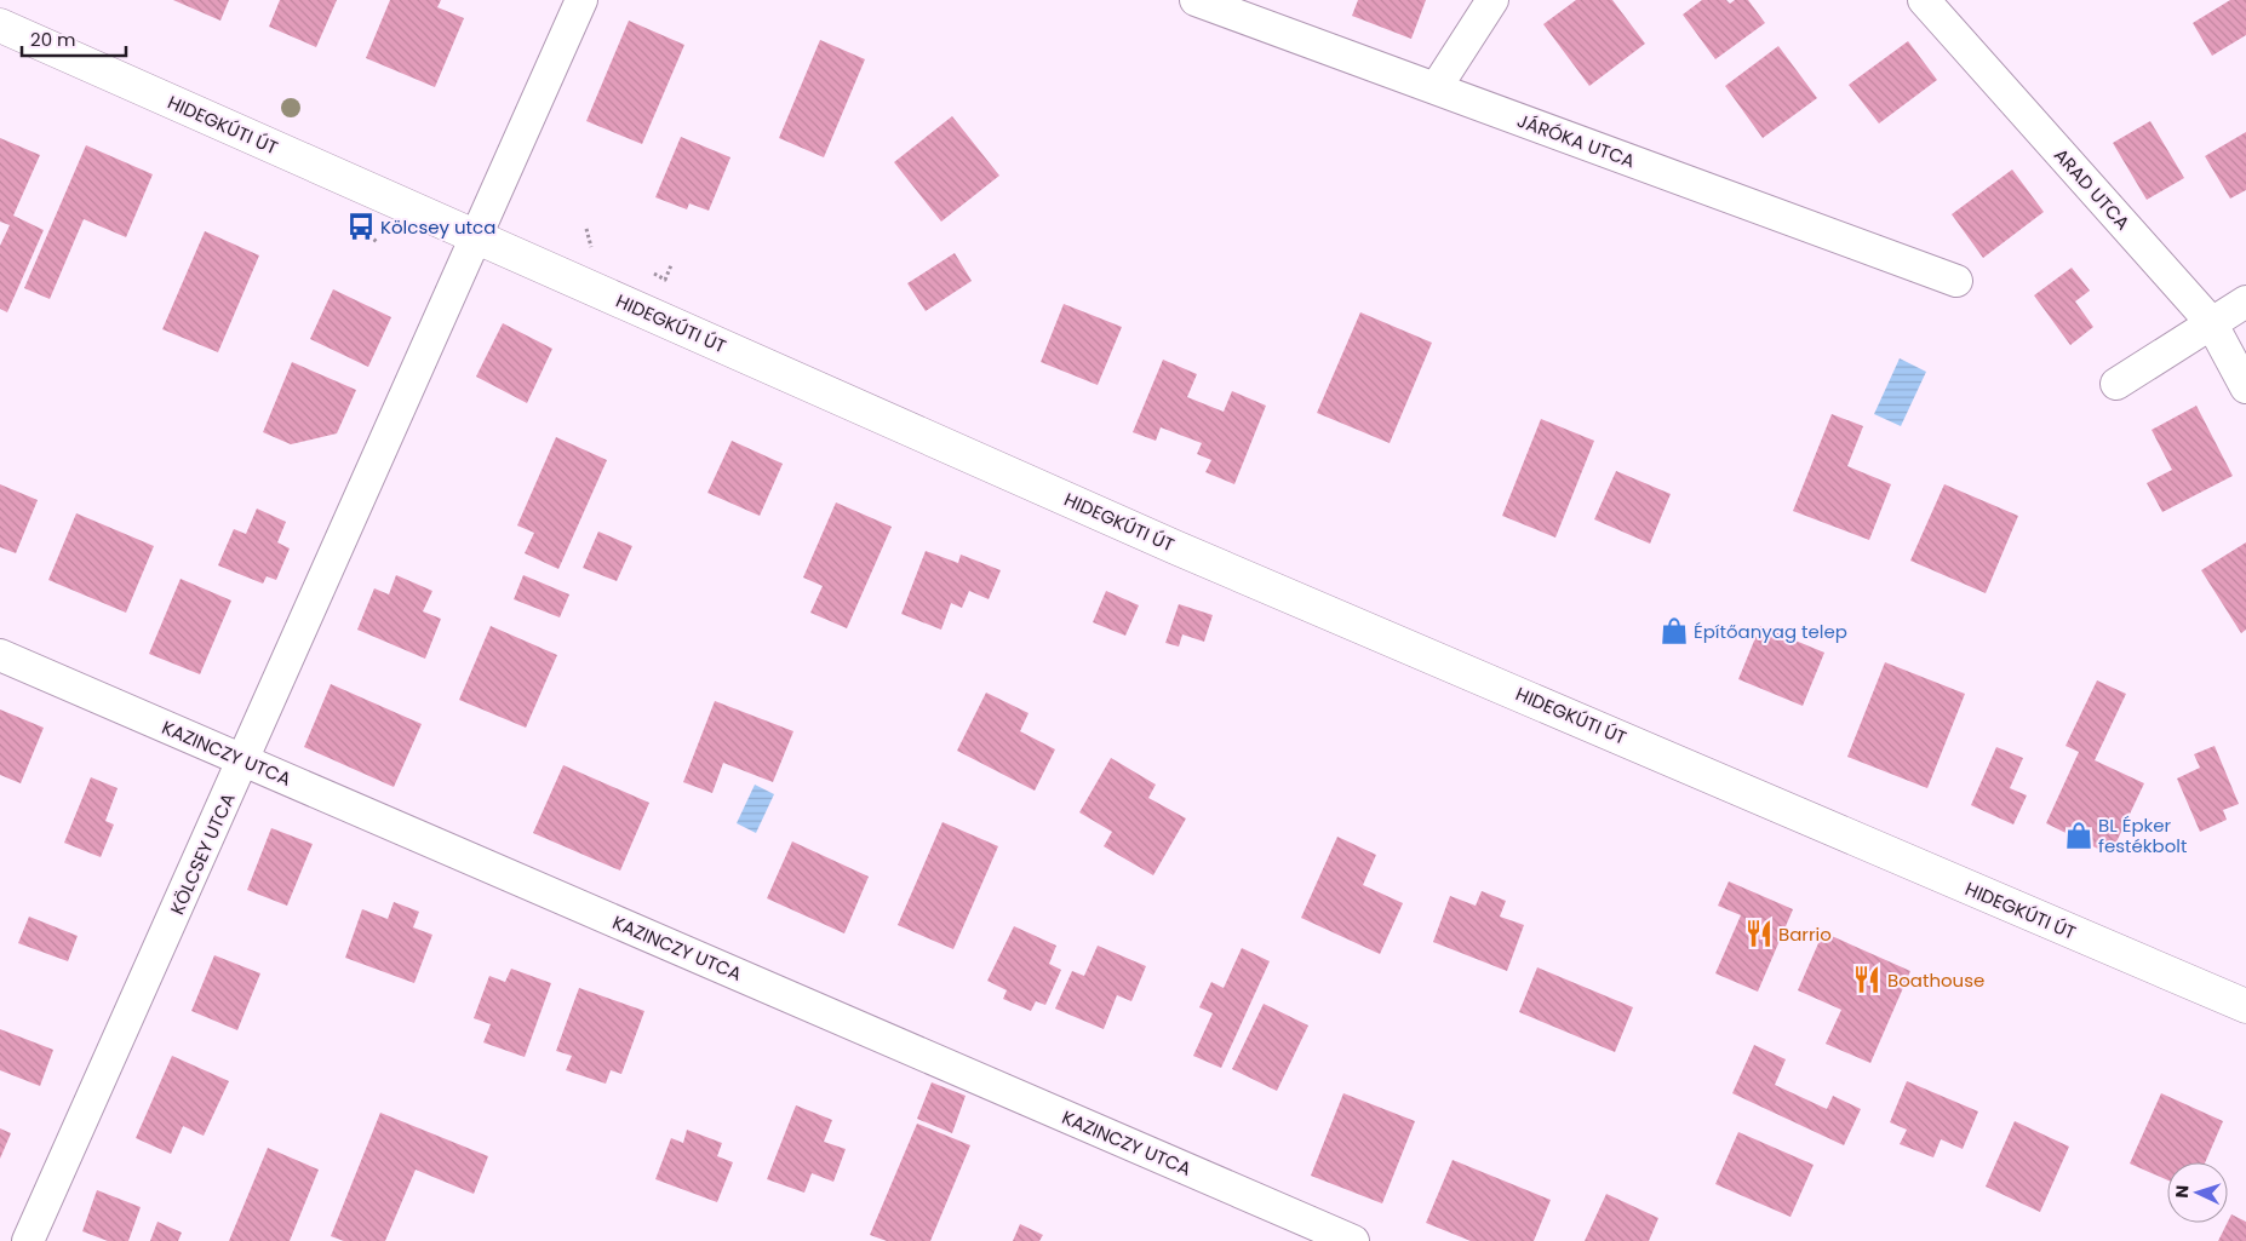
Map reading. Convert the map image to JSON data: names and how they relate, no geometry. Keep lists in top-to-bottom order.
{
  "streets": {
    "main road": ["HIDEGKÚTI ÚT"],
    "street": [
      "JÁRÓKA UTCA",
      "ARAD UTCA",
      "KAZINCZY UTCA",
      "KÖLCSEY UTCA"
    ]
  },
  "crossings": [
    ["HIDEGKÚTI ÚT", "KÖLCSEY UTCA"],
    ["KAZINCZY UTCA", "KÖLCSEY UTCA"]
  ],
  "places": {
    "bus stop": ["Kölcsey utca"],
    "shop": ["Építőanyag telep", "BL Épker festékbolt"],
    "restaurant": ["Barrio", "Boathouse"]
  },
  "scale_bar": "20 m",
  "north": "left"
}
